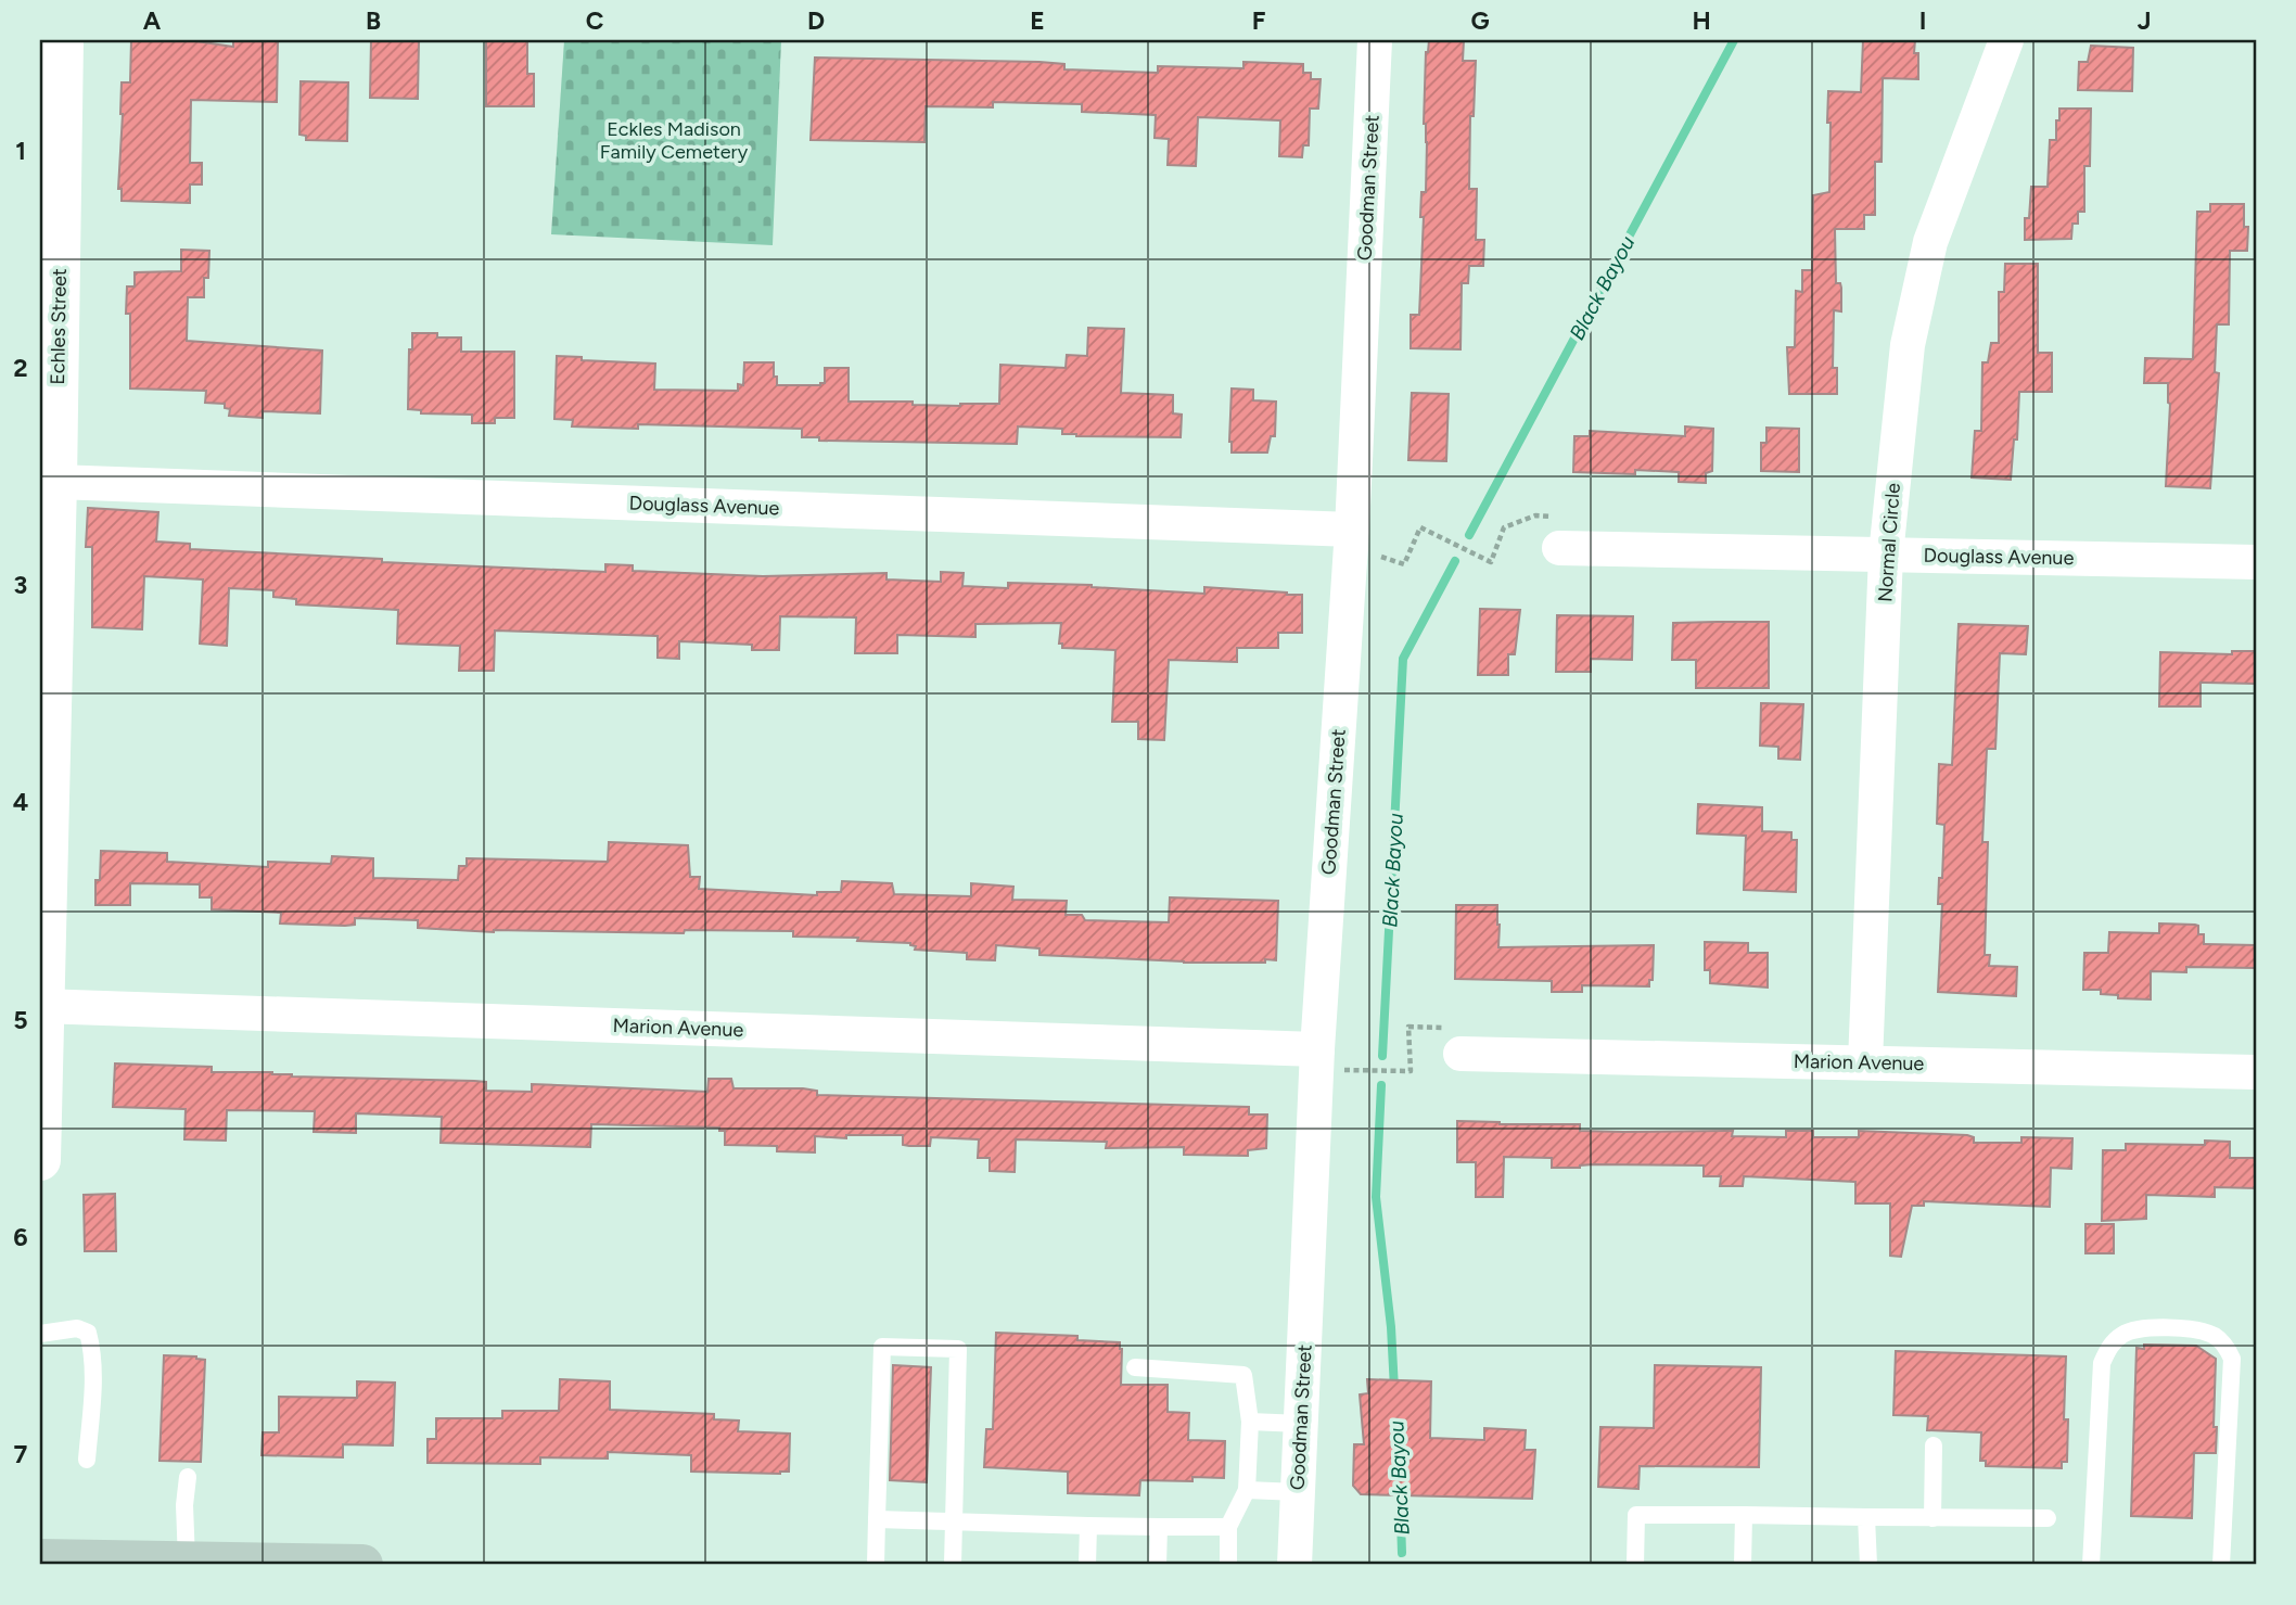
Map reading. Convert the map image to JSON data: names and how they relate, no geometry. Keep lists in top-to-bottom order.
{
  "streets": {
    "street": [
      "Goodman Street",
      "Echles Street",
      "Douglass Avenue",
      "Normal Circle",
      "Marion Avenue"
    ]
  },
  "crossings": [
    ["Goodman Street", "Douglass Avenue"],
    ["Goodman Street", "Marion Avenue"],
    ["Echles Street", "Douglass Avenue"],
    ["Echles Street", "Marion Avenue"],
    ["Douglass Avenue", "Normal Circle"],
    ["Normal Circle", "Marion Avenue"]
  ],
  "water": ["Black Bayou"],
  "parks": ["Eckles Madison Family Cemetery"],
  "grid": {
    "columns": [
      "A",
      "B",
      "C",
      "D",
      "E",
      "F",
      "G",
      "H",
      "I",
      "J"
    ],
    "rows": [
      "1",
      "2",
      "3",
      "4",
      "5",
      "6",
      "7"
    ]
  }
}
